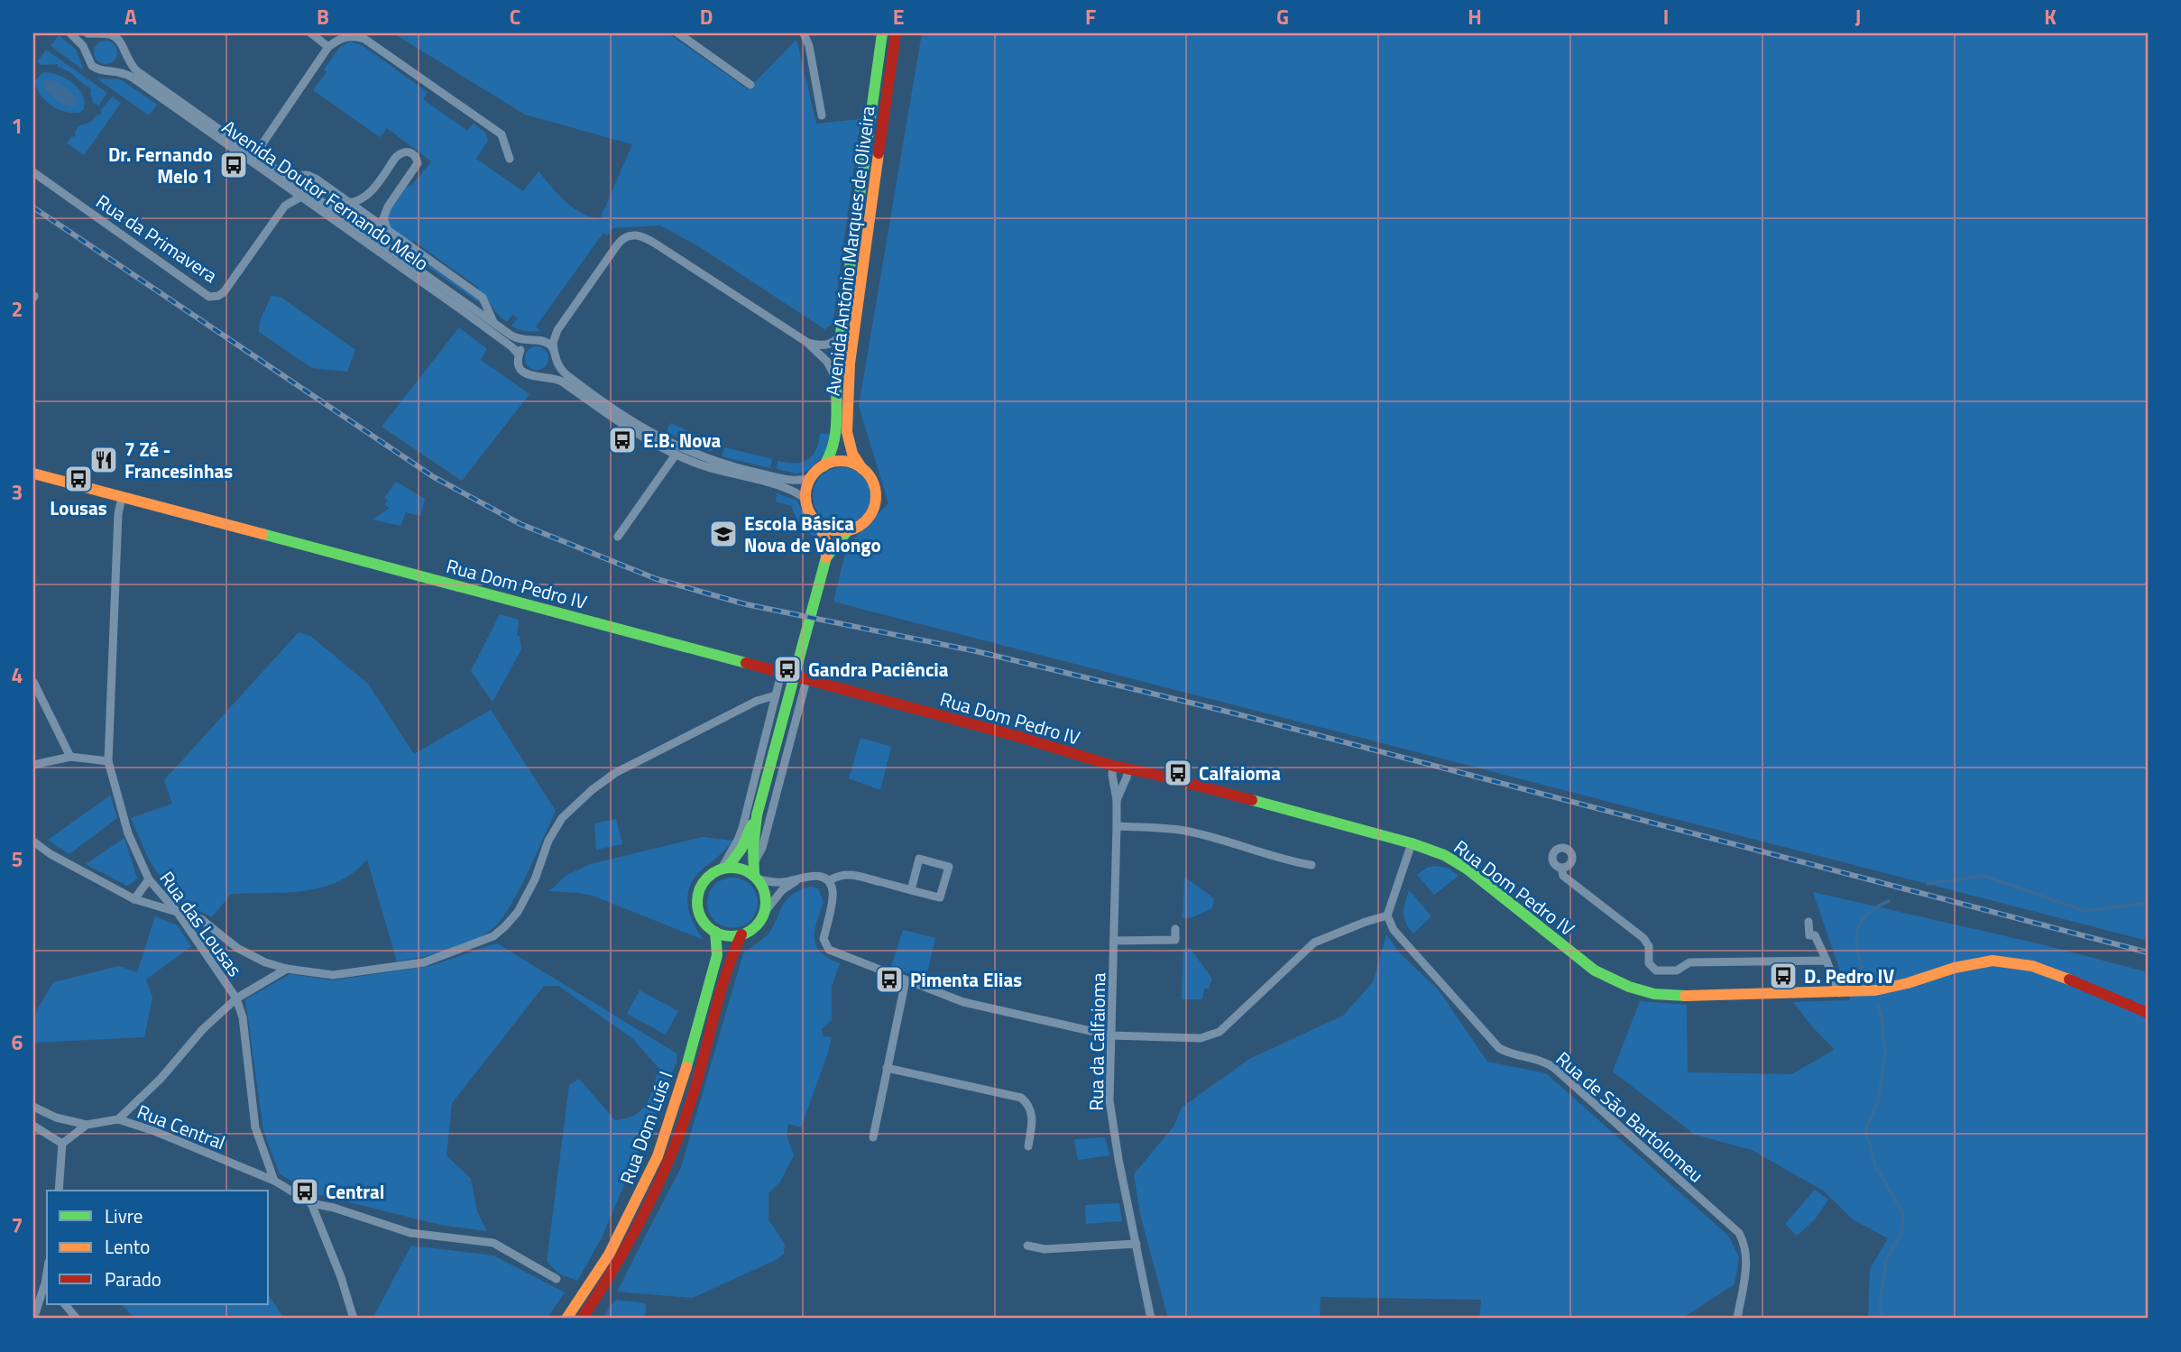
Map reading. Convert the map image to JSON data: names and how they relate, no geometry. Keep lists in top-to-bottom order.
{
  "streets": {
    "main road": ["Avenida António Marques de Oliveira", "Rua Dom Pedro IV", "Rua Dom Luís I"],
    "street": [
      "Avenida Doutor Fernando Melo",
      "Rua da Primavera",
      "Rua das Lousas",
      "Rua da Calfaioma",
      "Rua de São Bartolomeu",
      "Rua Central"
    ]
  },
  "crossings": [
    ["Avenida Doutor Fernando Melo", "Rua da Primavera"],
    ["Avenida Doutor Fernando Melo", "Avenida António Marques de Oliveira"],
    ["Rua Dom Pedro IV", "Rua das Lousas"],
    ["Rua Dom Pedro IV", "Rua da Calfaioma"],
    ["Rua das Lousas", "Rua Central"]
  ],
  "places": {
    "bus stop": [
      "Dr. Fernando Melo 1",
      "E.B. Nova",
      "Lousas",
      "Gandra Paciência",
      "Calfaioma",
      "D. Pedro IV",
      "Pimenta Elias",
      "Central"
    ],
    "restaurant": ["7 Zé - Francesinhas"],
    "school or university": ["Escola Básica Nova de Valongo"]
  },
  "legend": ["Livre", "Lento", "Parado"],
  "grid": {
    "columns": [
      "A",
      "B",
      "C",
      "D",
      "E",
      "F",
      "G",
      "H",
      "I",
      "J",
      "K"
    ],
    "rows": [
      "1",
      "2",
      "3",
      "4",
      "5",
      "6",
      "7"
    ]
  }
}
